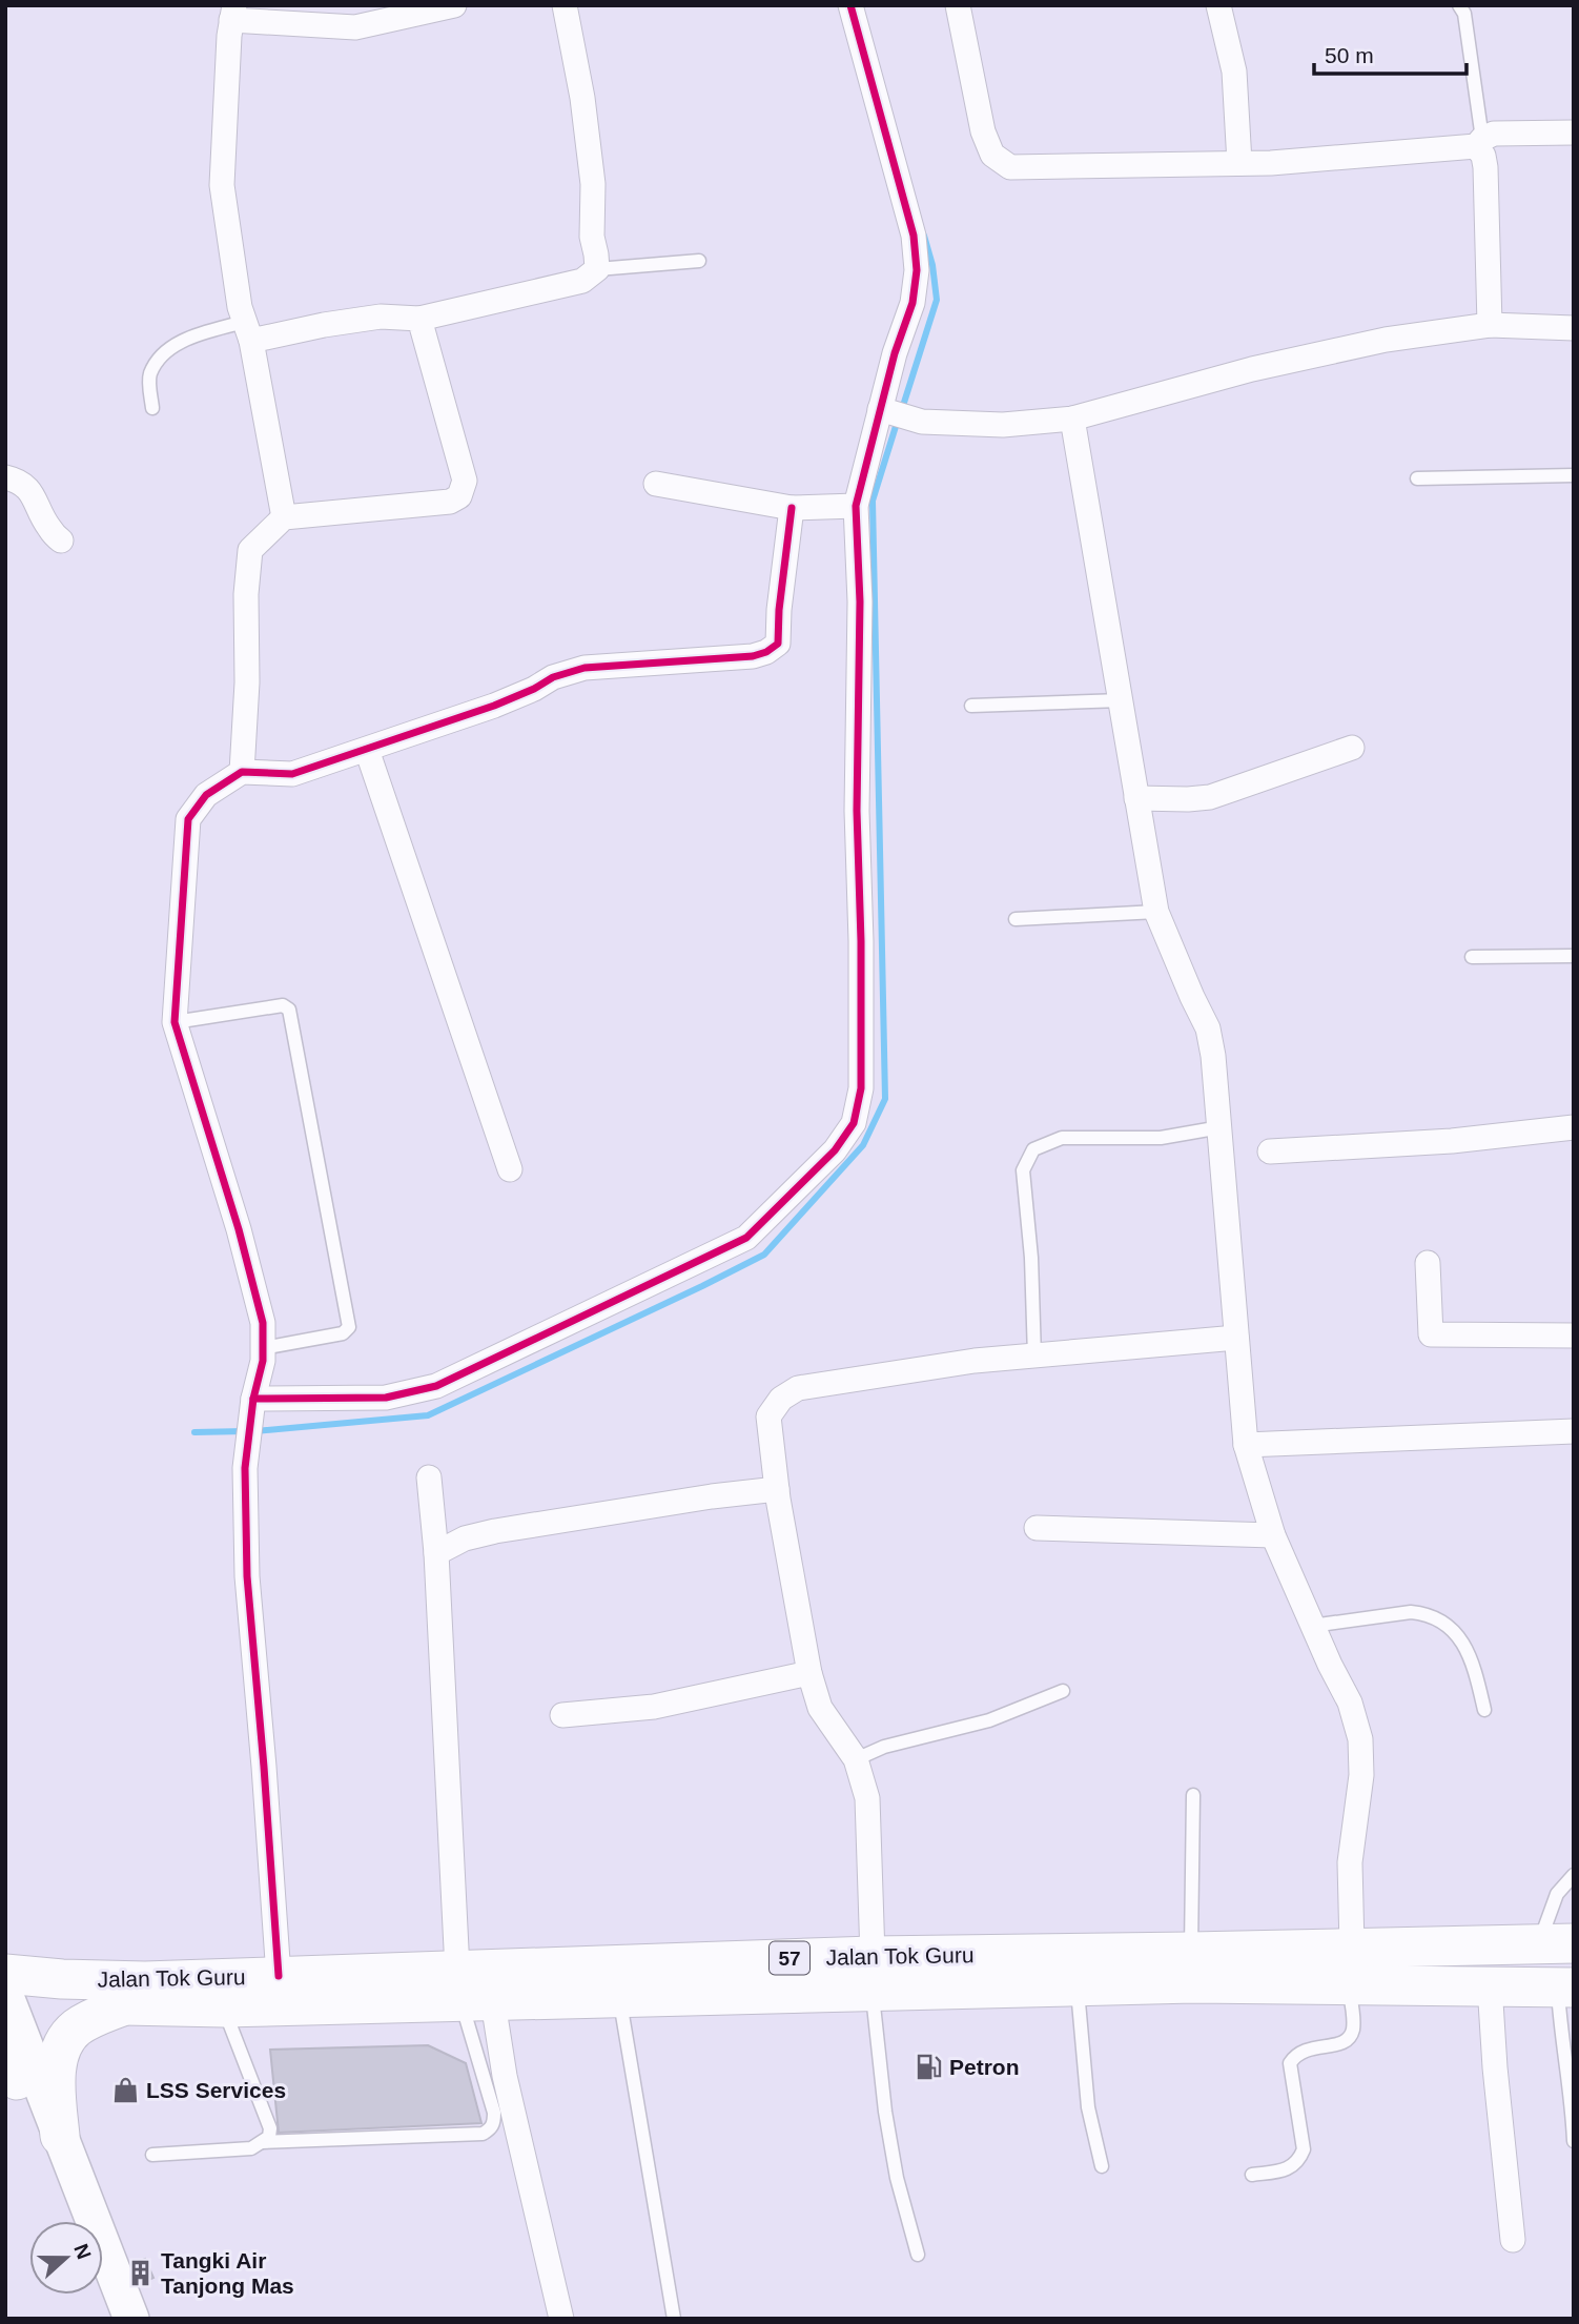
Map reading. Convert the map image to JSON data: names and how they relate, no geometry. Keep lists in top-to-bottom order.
{
  "streets": {
    "main road": ["Jalan Tok Guru", "57"]
  },
  "places": {
    "fuel station": ["Petron"],
    "shop": ["LSS Services"],
    "building": ["Tangki Air Tanjong Mas"]
  },
  "scale_bar": "50 m",
  "north": "right"
}
